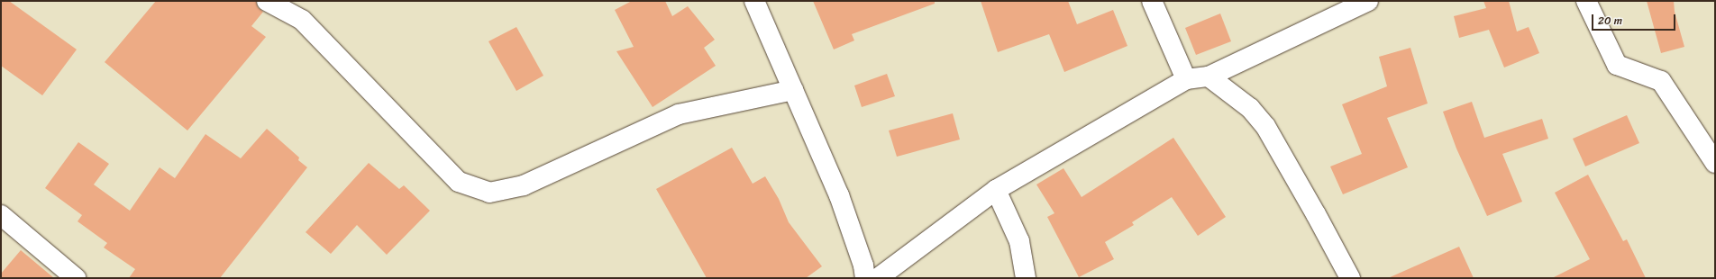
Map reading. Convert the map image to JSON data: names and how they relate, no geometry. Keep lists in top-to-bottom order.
{
  "scale_bar": "20 m"
}
